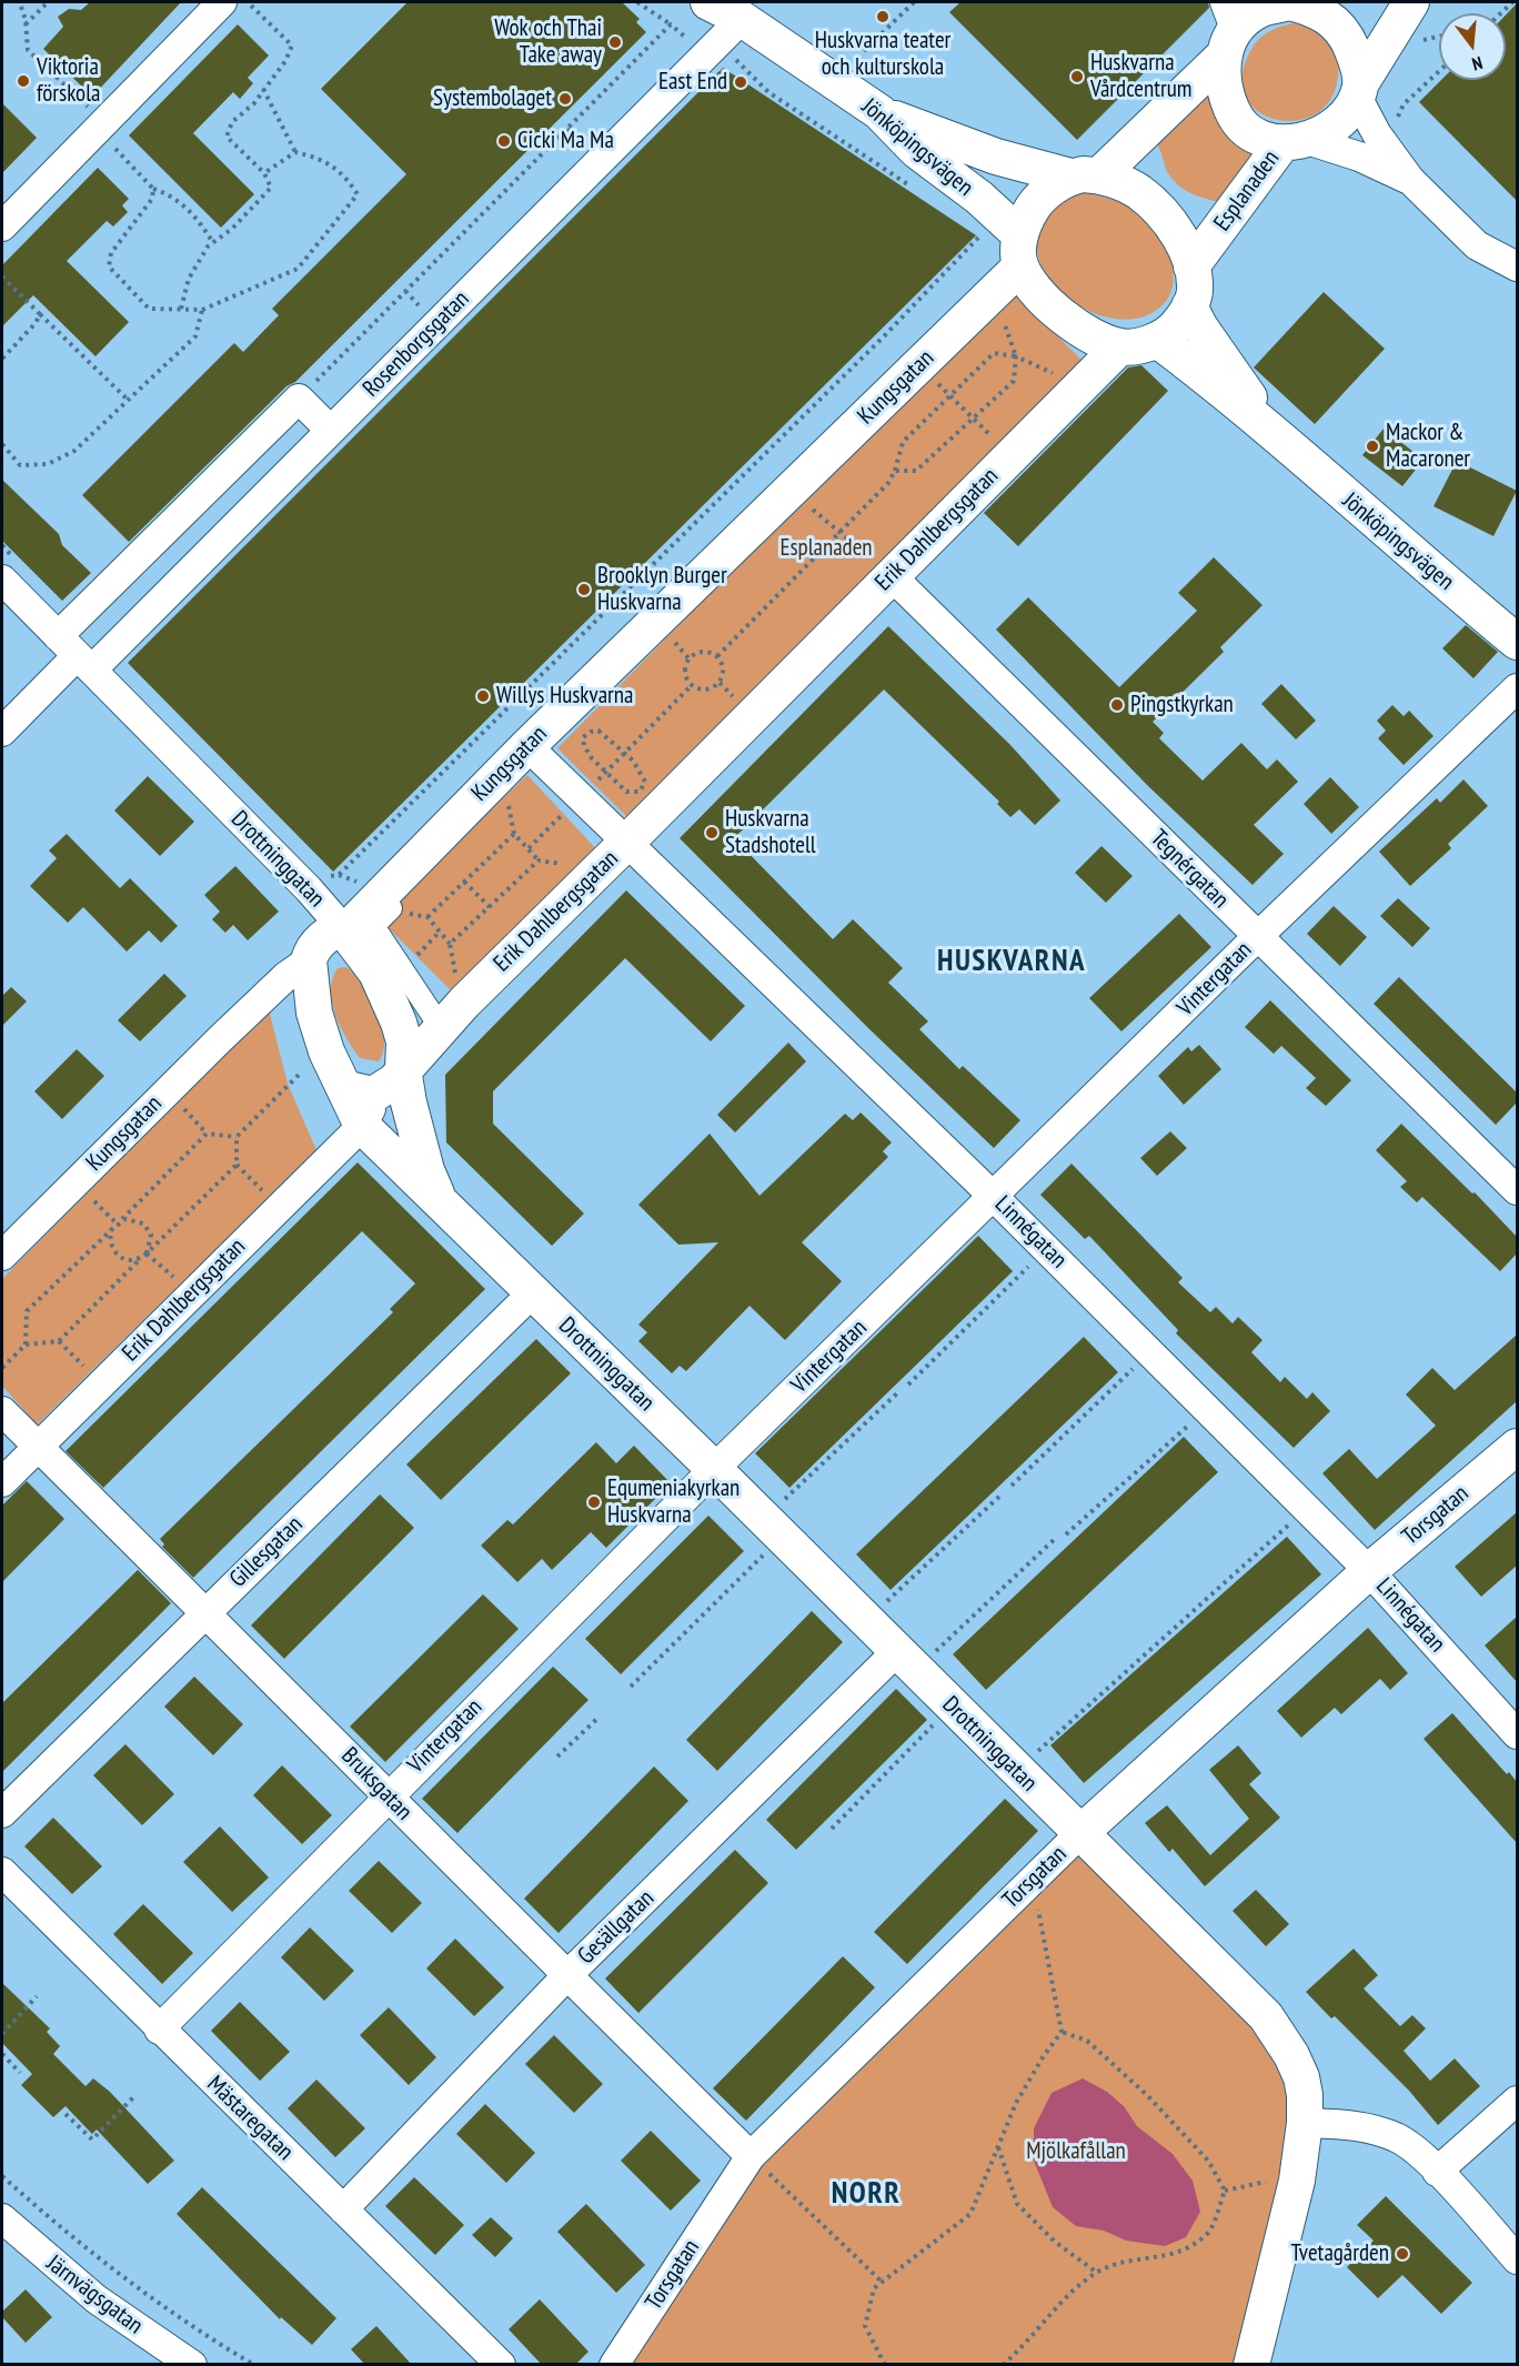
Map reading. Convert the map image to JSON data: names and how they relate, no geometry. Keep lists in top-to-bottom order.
{
  "streets": {
    "street": [
      "Jönköpingsvägen",
      "Esplanaden",
      "Rosenborgsgatan",
      "Kungsgatan",
      "Erik Dahlbergsgatan",
      "Drottninggatan",
      "Tegnérgatan",
      "Vintergatan",
      "Linnégatan",
      "Torsgatan",
      "Gillesgatan",
      "Bruksgatan",
      "Gesällgatan",
      "Mästaregatan",
      "Järnvägsgatan"
    ]
  },
  "crossings": [
    ["Jönköpingsvägen", "Esplanaden"],
    ["Jönköpingsvägen", "Rosenborgsgatan"],
    ["Jönköpingsvägen", "Kungsgatan"],
    ["Jönköpingsvägen", "Erik Dahlbergsgatan"],
    ["Esplanaden", "Kungsgatan"],
    ["Esplanaden", "Erik Dahlbergsgatan"],
    ["Rosenborgsgatan", "Drottninggatan"],
    ["Kungsgatan", "Erik Dahlbergsgatan"],
    ["Kungsgatan", "Drottninggatan"],
    ["Kungsgatan", "Linnégatan"],
    ["Erik Dahlbergsgatan", "Drottninggatan"],
    ["Erik Dahlbergsgatan", "Tegnérgatan"],
    ["Erik Dahlbergsgatan", "Linnégatan"],
    ["Erik Dahlbergsgatan", "Bruksgatan"],
    ["Drottninggatan", "Vintergatan"],
    ["Drottninggatan", "Torsgatan"],
    ["Drottninggatan", "Gillesgatan"],
    ["Drottninggatan", "Gesällgatan"],
    ["Tegnérgatan", "Vintergatan"],
    ["Vintergatan", "Linnégatan"],
    ["Vintergatan", "Bruksgatan"],
    ["Vintergatan", "Mästaregatan"],
    ["Linnégatan", "Torsgatan"],
    ["Torsgatan", "Bruksgatan"],
    ["Gillesgatan", "Bruksgatan"],
    ["Bruksgatan", "Gesällgatan"],
    ["Gesällgatan", "Mästaregatan"]
  ],
  "districts": ["HUSKVARNA", "NORR"],
  "parks": ["Esplanaden", "Mjölkafållan"],
  "places": [
    "Huskvarna teater och kulturskola",
    "Wok och Thai Take away",
    "Huskvarna Vårdcentrum",
    "Viktoria förskola",
    "East End",
    "Systembolaget",
    "Cicki Ma Ma",
    "Mackor & Macaroner",
    "Brooklyn Burger Huskvarna",
    "Willys Huskvarna",
    "Pingstkyrkan",
    "Huskvarna Stadshotell",
    "Equmeniakyrkan Huskvarna",
    "Tvetagården"
  ],
  "north": "bottom"
}
